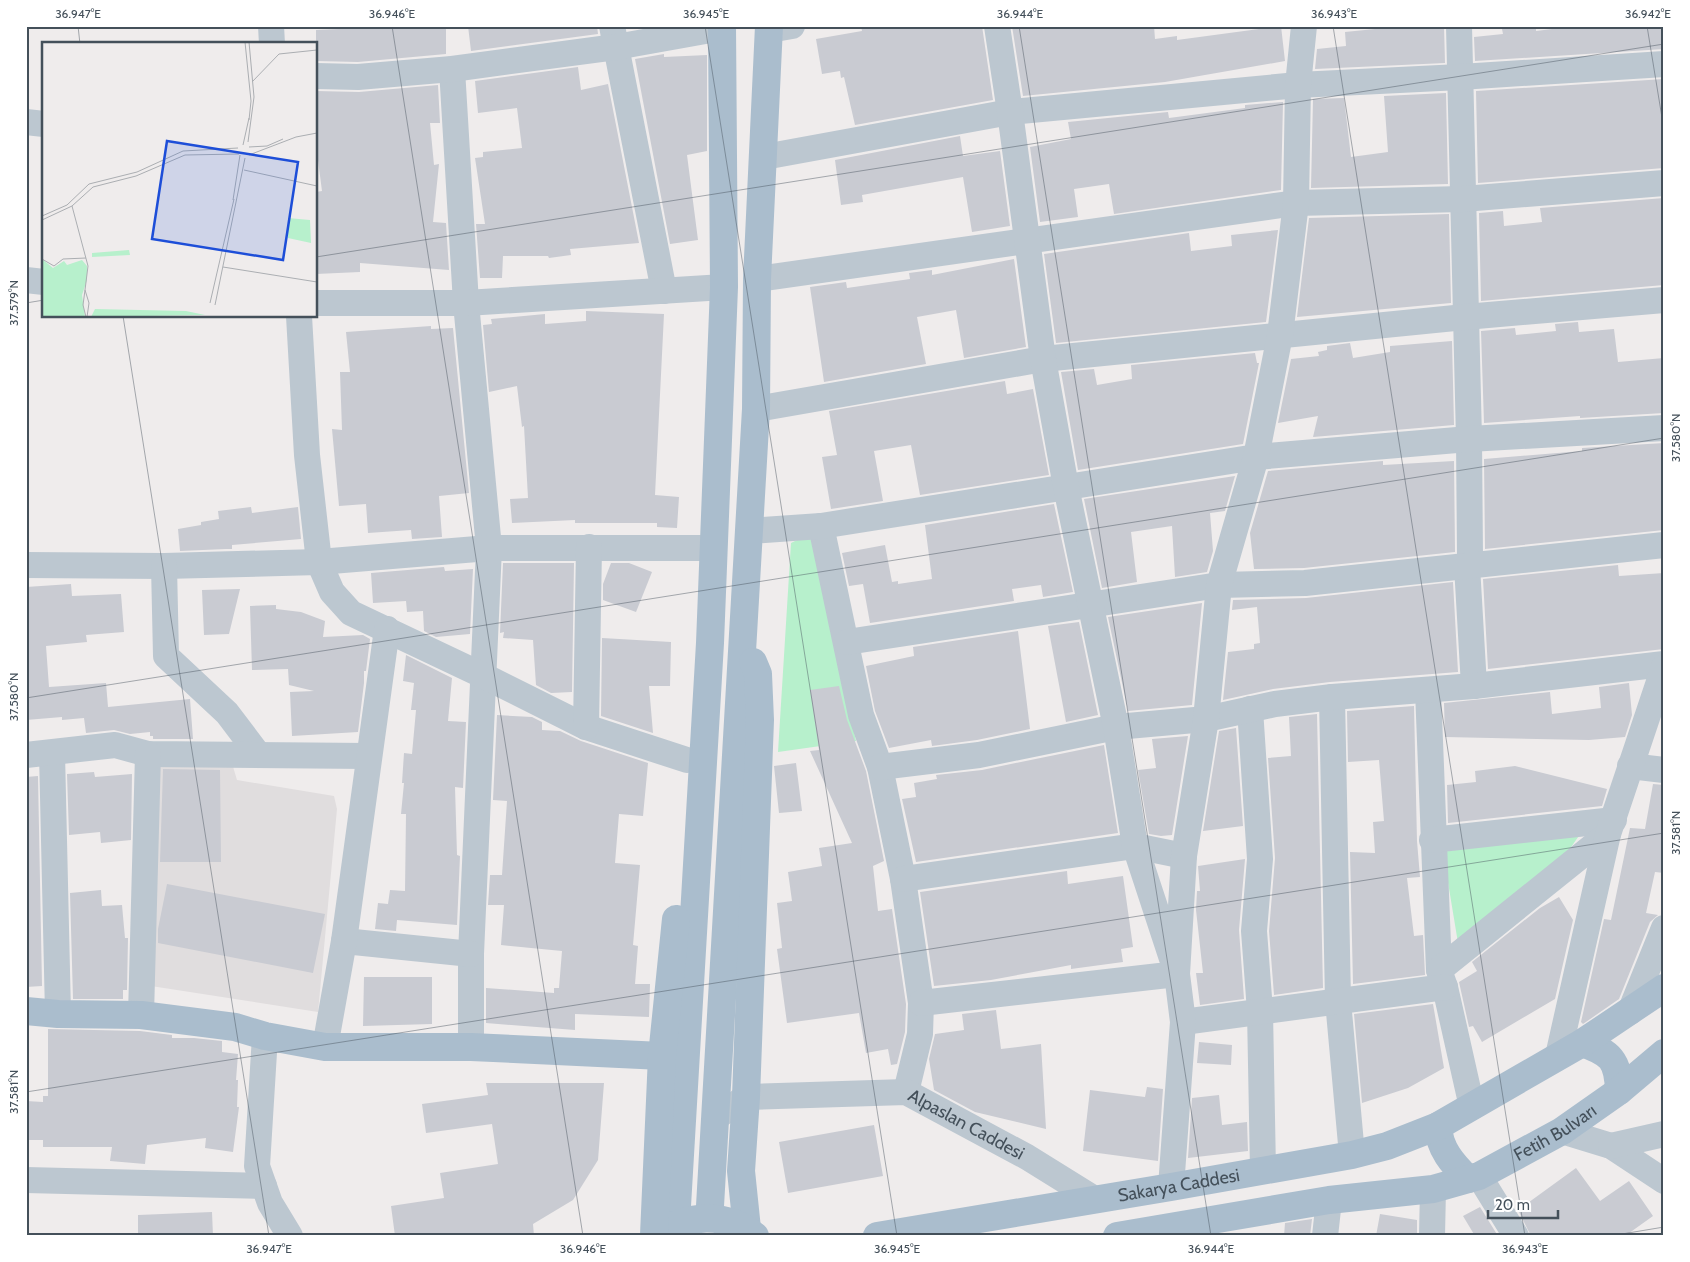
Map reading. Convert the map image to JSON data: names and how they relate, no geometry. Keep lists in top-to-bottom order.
{
  "streets": {
    "main road": ["Fetih Bulvarı", "Sakarya Caddesi"],
    "street": ["Alpaslan Caddesi"]
  },
  "crossings": [
    ["Alpaslan Caddesi", "Sakarya Caddesi"]
  ],
  "scale_bar": "20 m",
  "coordinates": [
    "36.947°E",
    "36.946°E",
    "36.945°E",
    "36.944°E",
    "36.943°E",
    "36.942°E",
    "37.579°N",
    "37.580°N",
    "37.581°N"
  ]
}
